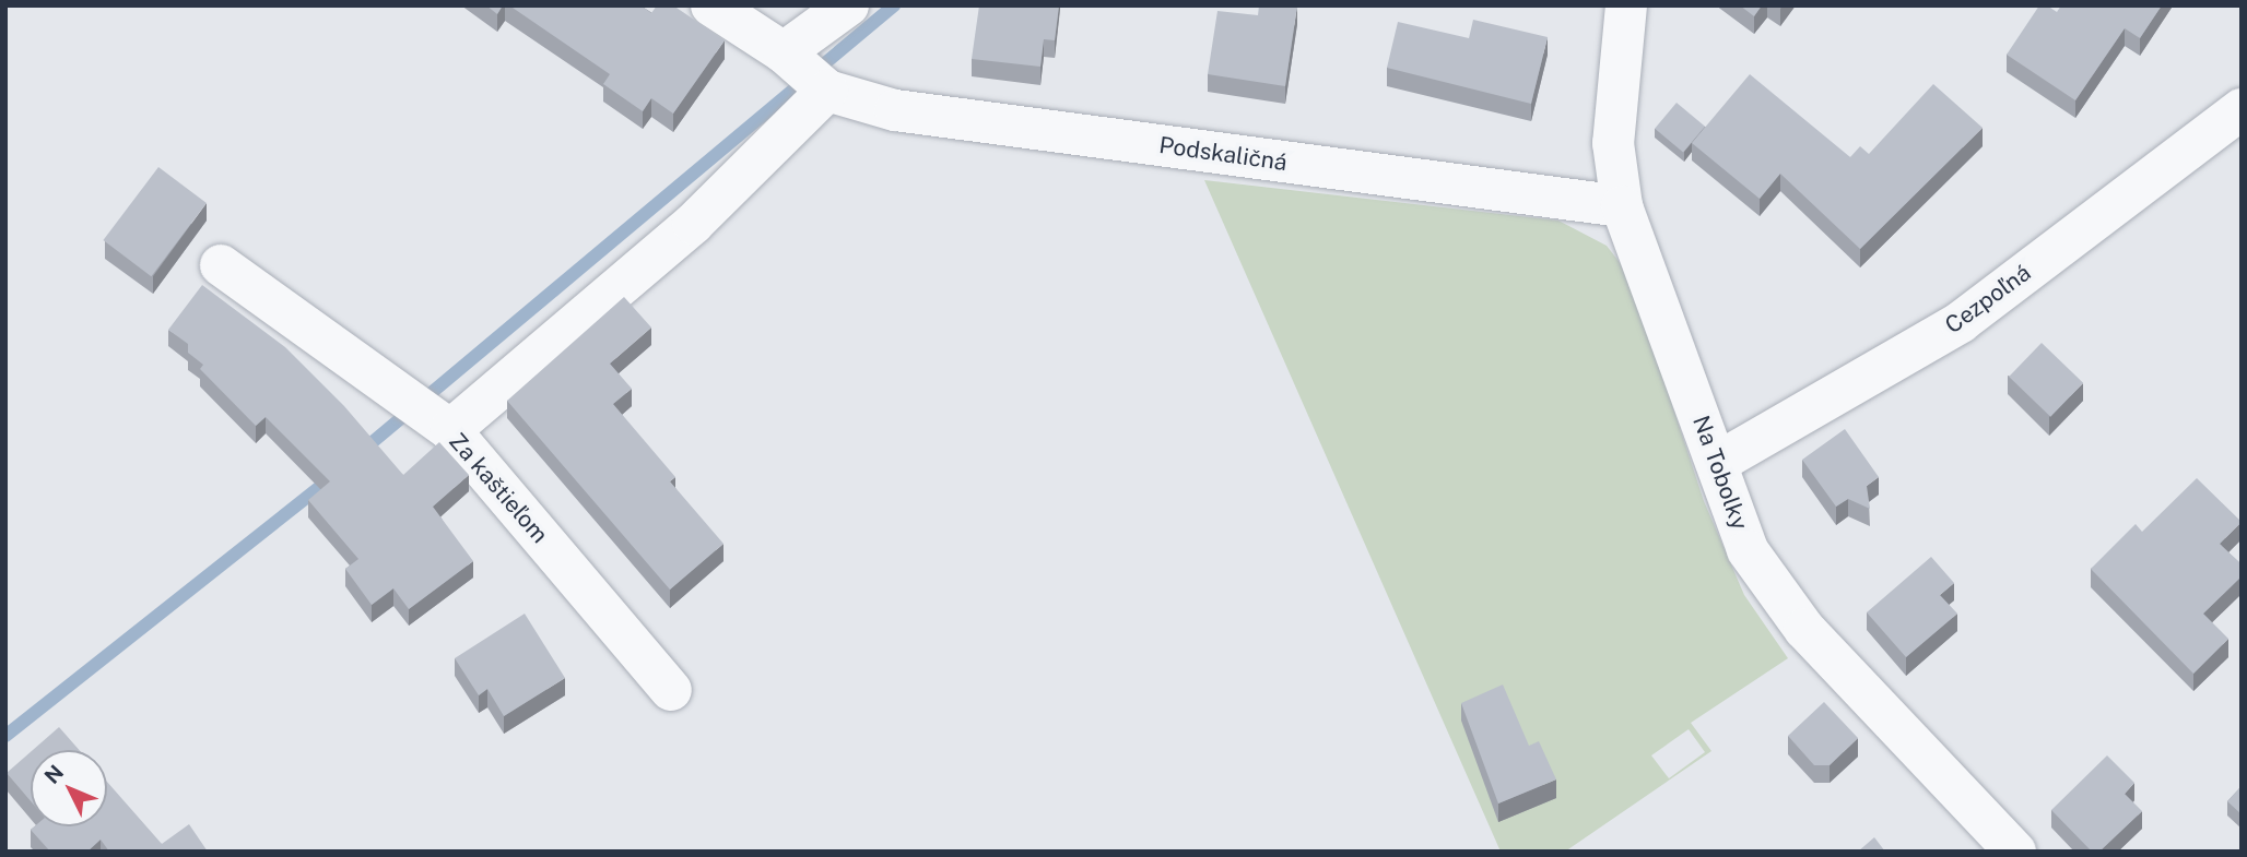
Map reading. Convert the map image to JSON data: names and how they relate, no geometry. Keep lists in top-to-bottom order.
{
  "streets": {
    "street": [
      "Podskaličná",
      "Cezpoľná",
      "Na Tobolky",
      "Za kaštieľom"
    ]
  },
  "crossings": [
    ["Podskaličná", "Na Tobolky"],
    ["Cezpoľná", "Na Tobolky"]
  ],
  "north": "top left"
}
